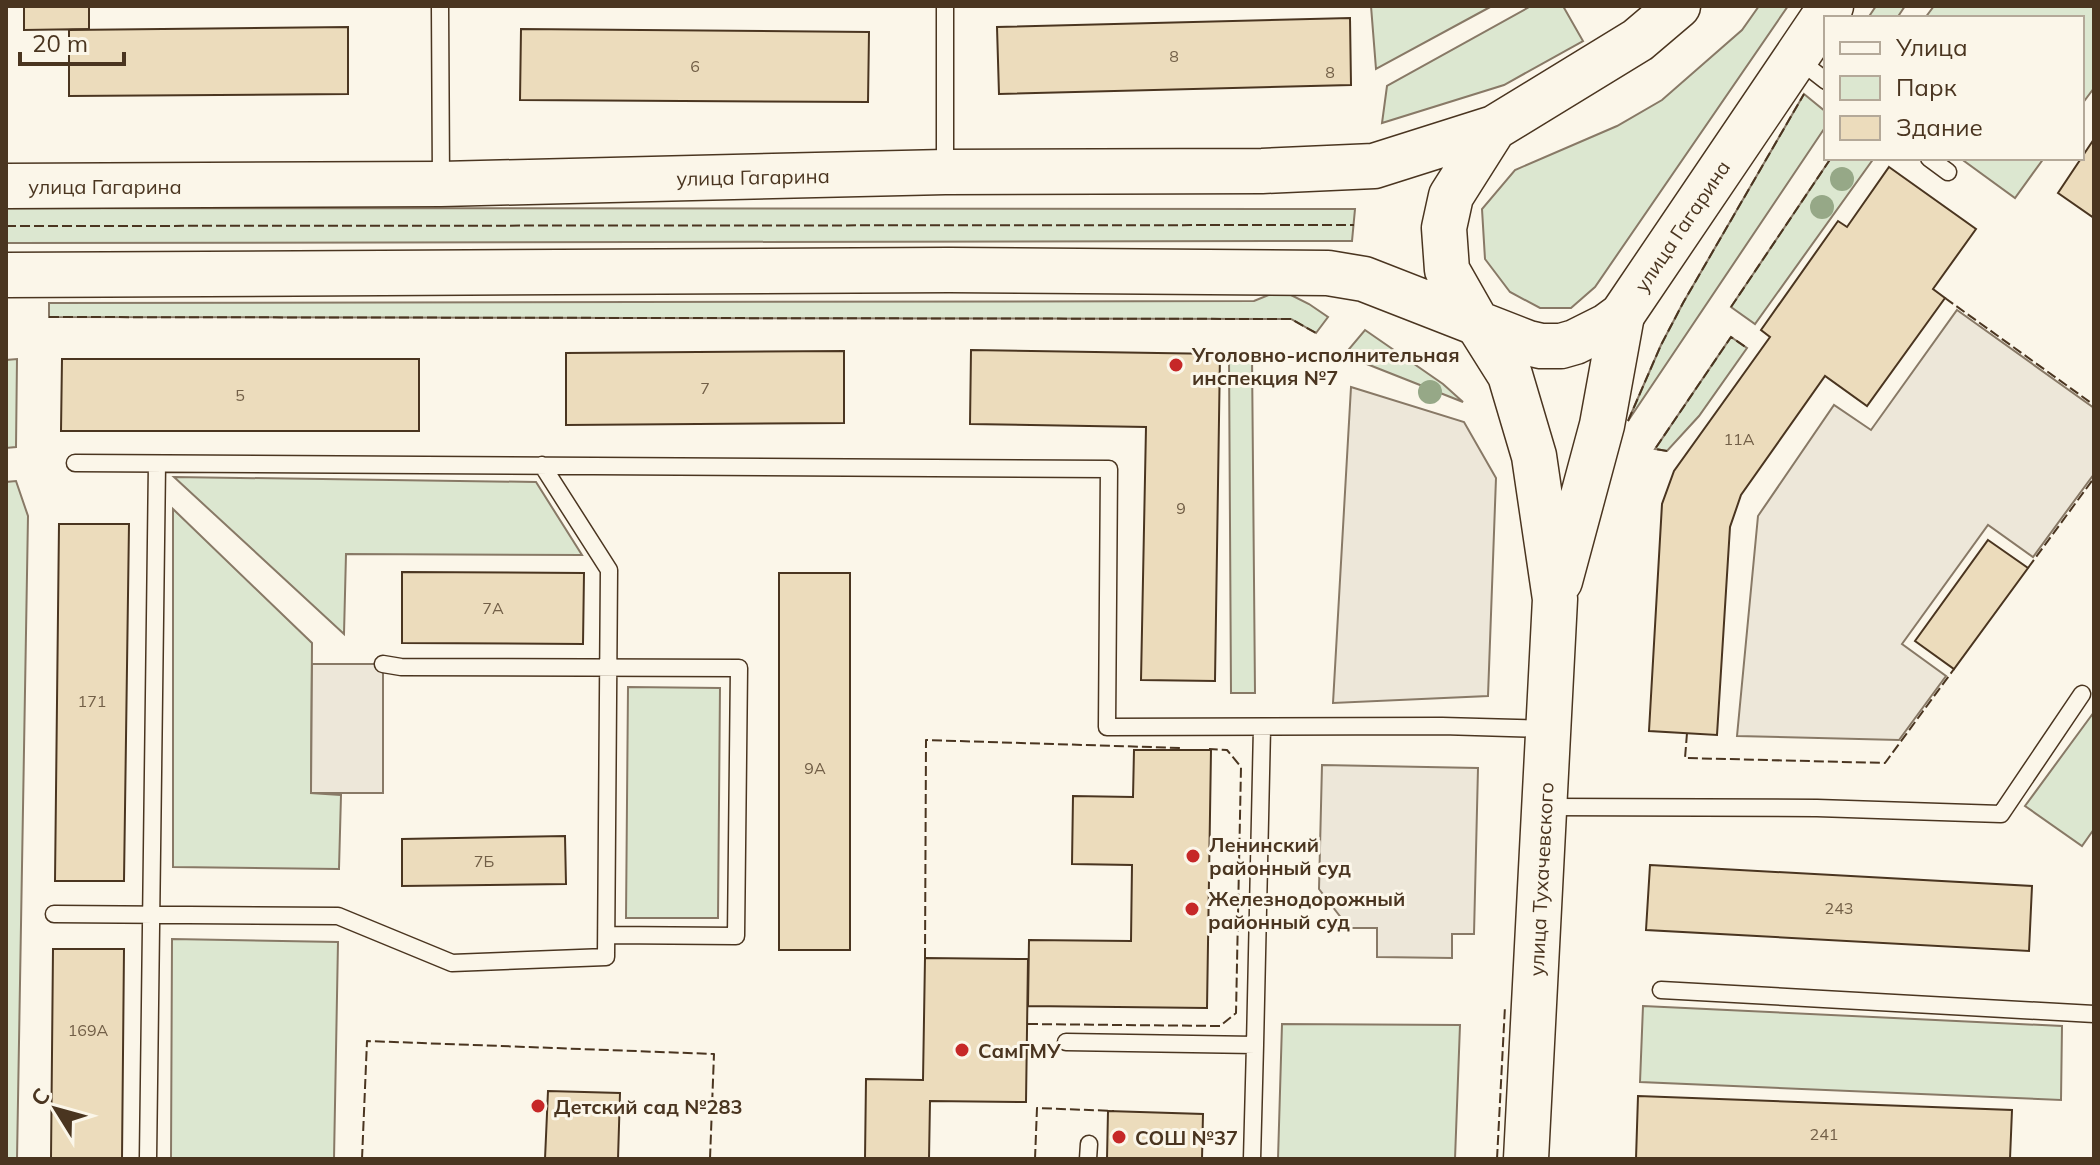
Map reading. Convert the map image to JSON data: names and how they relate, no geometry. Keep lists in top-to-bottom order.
{
  "streets": {
    "main road": ["улица Гагарина", "улица Тухачевского"]
  },
  "crossings": [
    ["улица Гагарина", "улица Тухачевского"]
  ],
  "places": [
    "Уголовно-исполнительная инспекция №7",
    "Ленинский районный суд",
    "Железнодорожный районный суд",
    "СамГМУ",
    "Детский сад №283",
    "СОШ №37"
  ],
  "house_numbers": [
    "8",
    "6",
    "8",
    "7",
    "5",
    "11А",
    "9",
    "7А",
    "171",
    "9А",
    "7Б",
    "243",
    "169А",
    "241"
  ],
  "legend": ["Улица", "Парк", "Здание"],
  "scale_bar": "20 m",
  "north": "top left"
}
